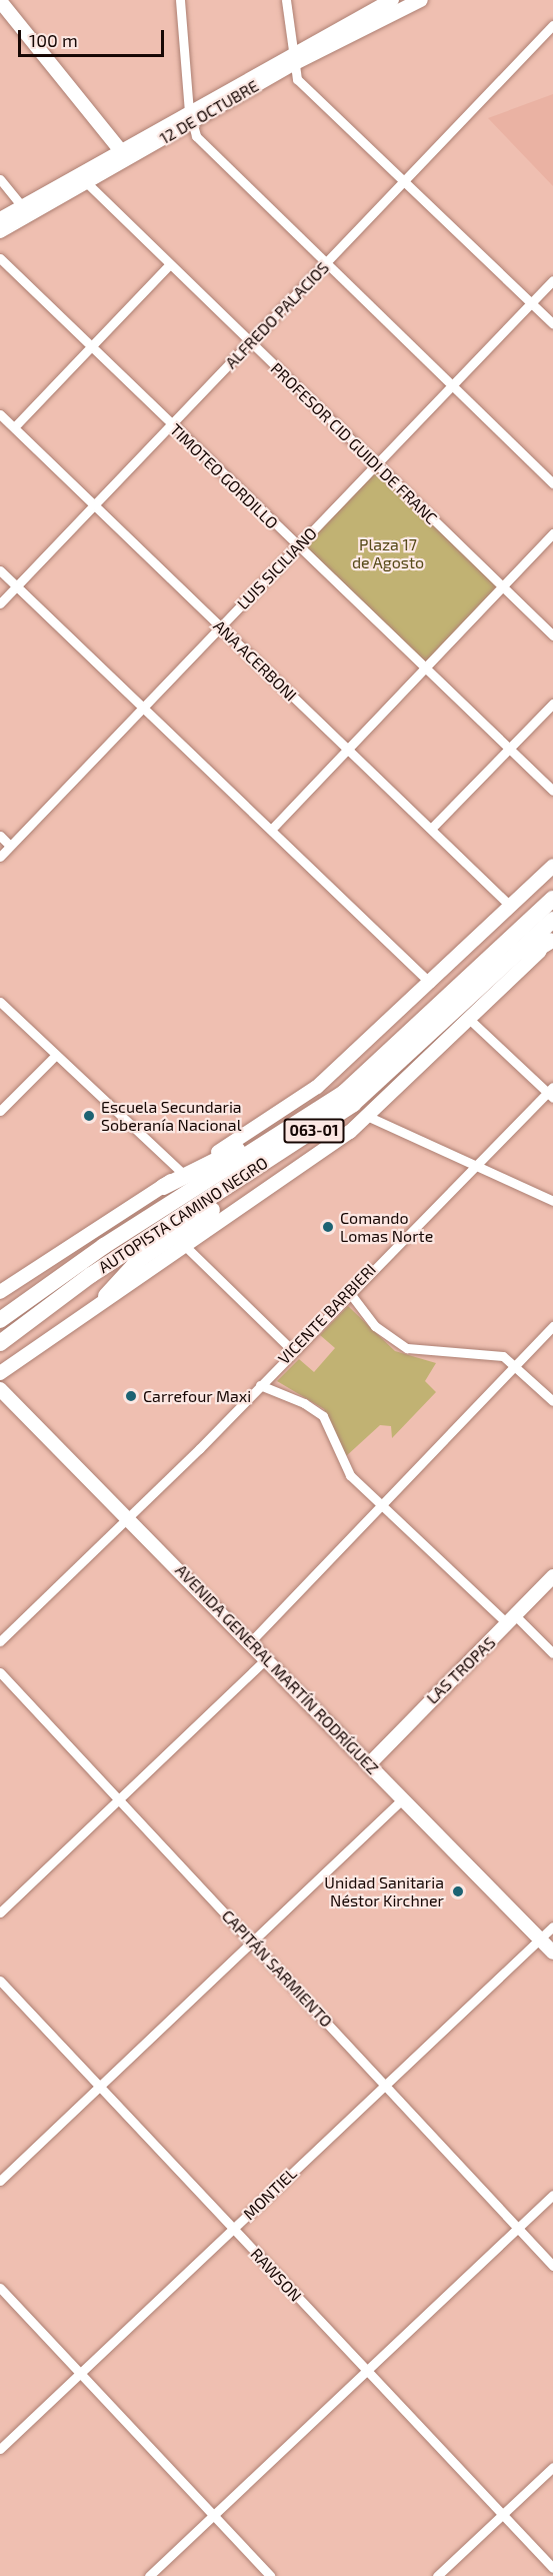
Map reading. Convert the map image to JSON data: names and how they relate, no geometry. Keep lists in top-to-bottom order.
{
  "streets": {
    "highway": ["063-01", "AUTOPISTA CAMINO NEGRO"],
    "street": [
      "12 DE OCTUBRE",
      "ALFREDO PALACIOS",
      "PROFESOR CID GUIDI DE FRANC",
      "TIMOTEO GORDILLO",
      "LUIS SICILIANO",
      "ANA ACERBONI",
      "VICENTE BARBIERI",
      "AVENIDA GENERAL MARTÍN RODRÍGUEZ",
      "LAS TROPAS",
      "CAPITÁN SARMIENTO",
      "MONTIEL",
      "RAWSON"
    ]
  },
  "crossings": [
    ["12 DE OCTUBRE", "PROFESOR CID GUIDI DE FRANC"],
    ["ALFREDO PALACIOS", "PROFESOR CID GUIDI DE FRANC"],
    ["ALFREDO PALACIOS", "TIMOTEO GORDILLO"],
    ["ALFREDO PALACIOS", "ANA ACERBONI"],
    ["PROFESOR CID GUIDI DE FRANC", "LUIS SICILIANO"],
    ["TIMOTEO GORDILLO", "LUIS SICILIANO"],
    ["LUIS SICILIANO", "ANA ACERBONI"],
    ["VICENTE BARBIERI", "AVENIDA GENERAL MARTÍN RODRÍGUEZ"],
    ["AVENIDA GENERAL MARTÍN RODRÍGUEZ", "LAS TROPAS"],
    ["AVENIDA GENERAL MARTÍN RODRÍGUEZ", "MONTIEL"],
    ["CAPITÁN SARMIENTO", "MONTIEL"],
    ["MONTIEL", "RAWSON"]
  ],
  "parks": ["Plaza 17 de Agosto"],
  "places": [
    "Escuela Secundaria Soberanía Nacional",
    "Comando Lomas Norte",
    "Carrefour Maxi",
    "Unidad Sanitaria Néstor Kirchner"
  ],
  "scale_bar": "100 m"
}
